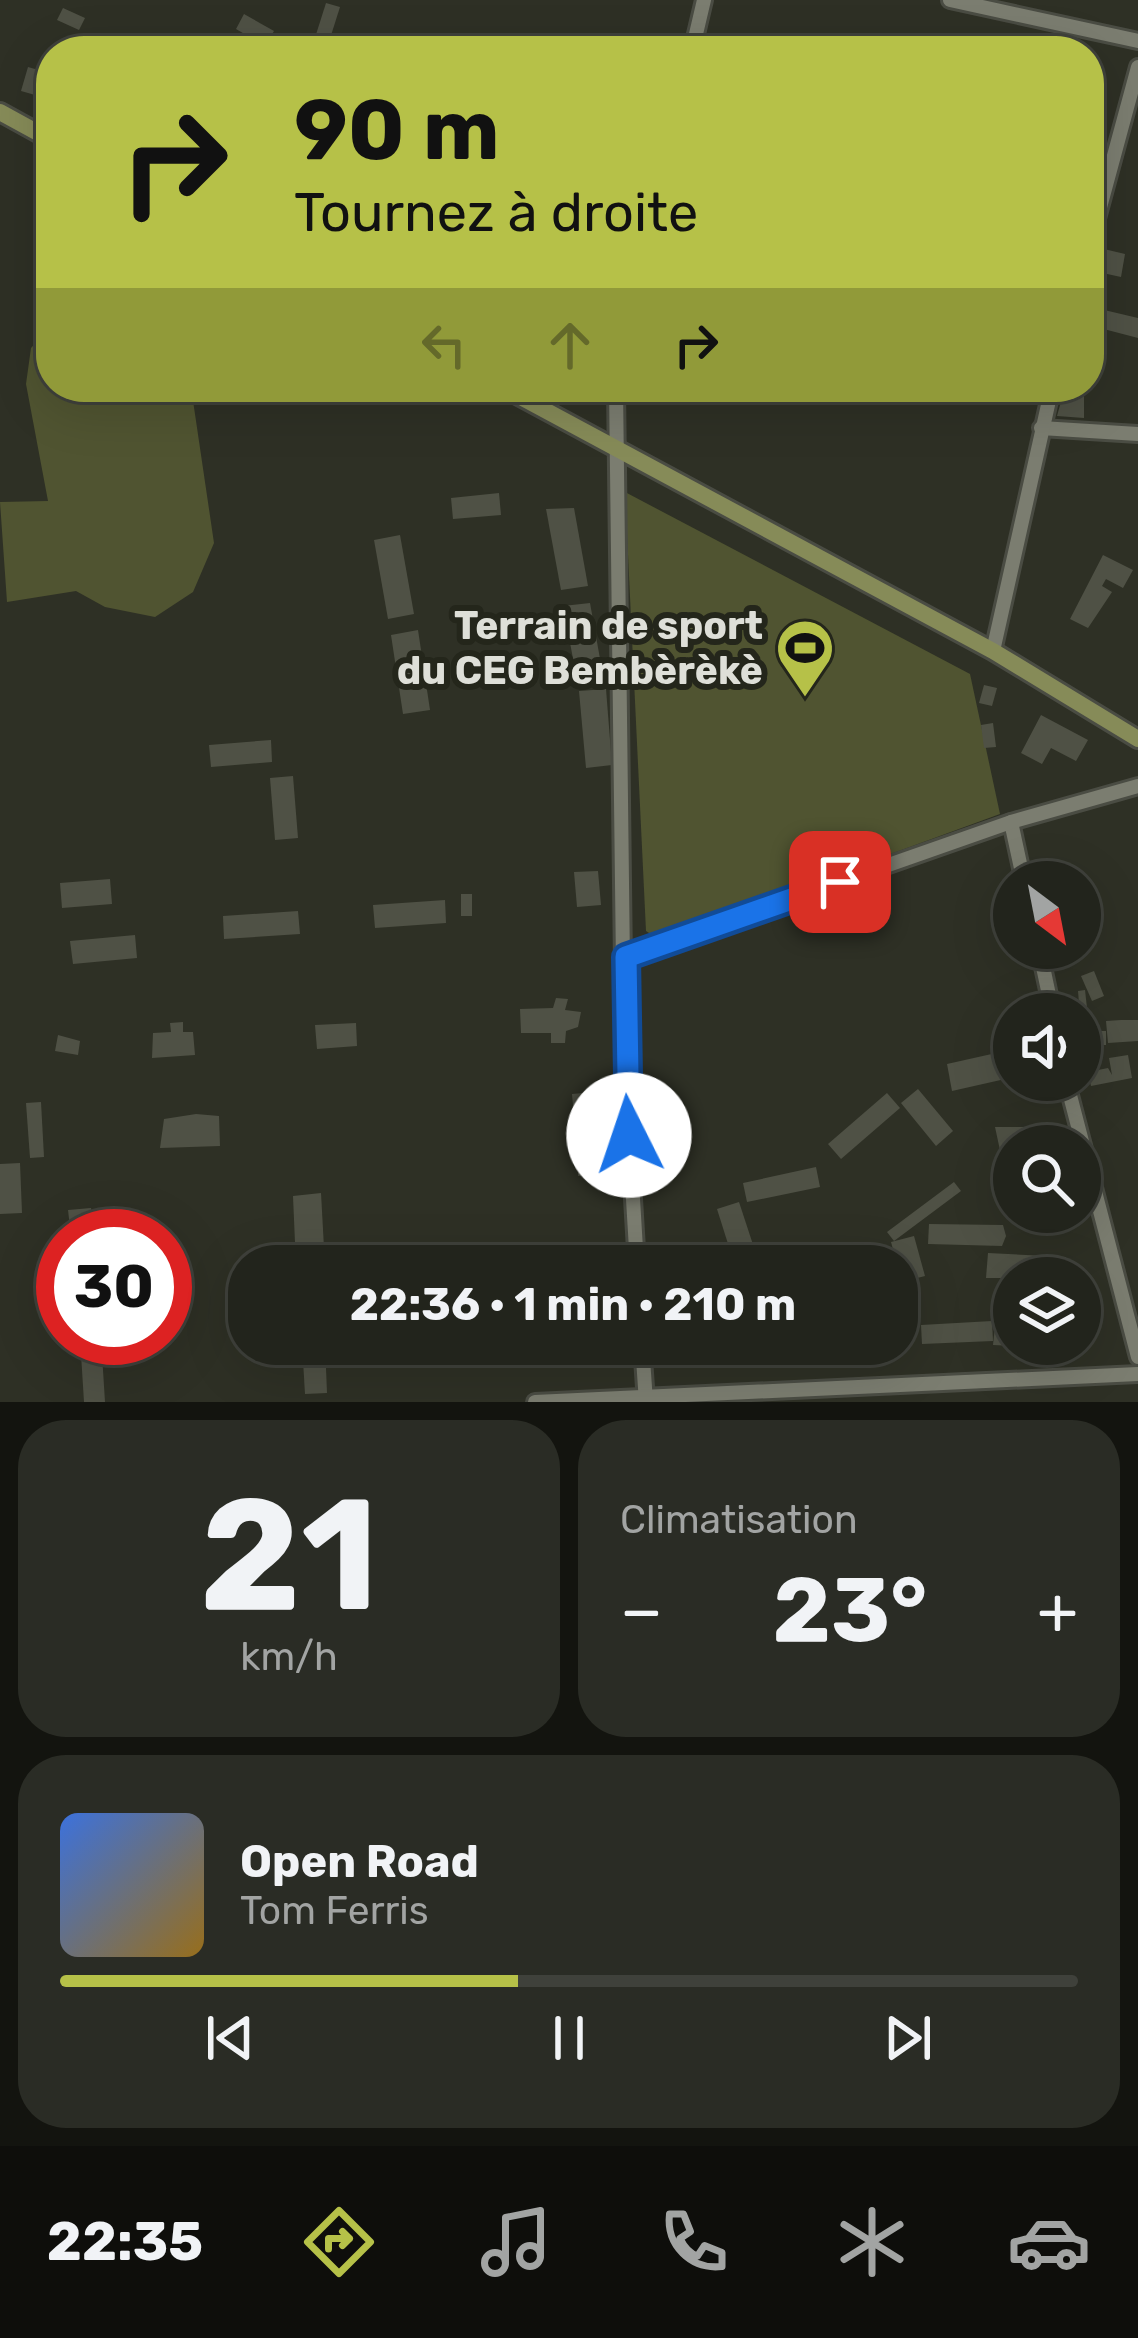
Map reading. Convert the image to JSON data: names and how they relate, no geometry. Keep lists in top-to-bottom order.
{
  "places": {
    "sports": ["Terrain de sport du CEG Bembèrèkè"]
  },
  "north": "bottom right",
  "page": {
    "turn": ["90 m", "Tournez à droite"],
    "limit": "30",
    "trip": "22:36 · 1 min · 210 m",
    "tile": [
      ["21", "km/h"],
      "Climatisation"
    ],
    "heat": ["−", "23°", "+"],
    "song": ["Open Road", "Tom Ferris"],
    "tabs": "22:35"
  }
}
